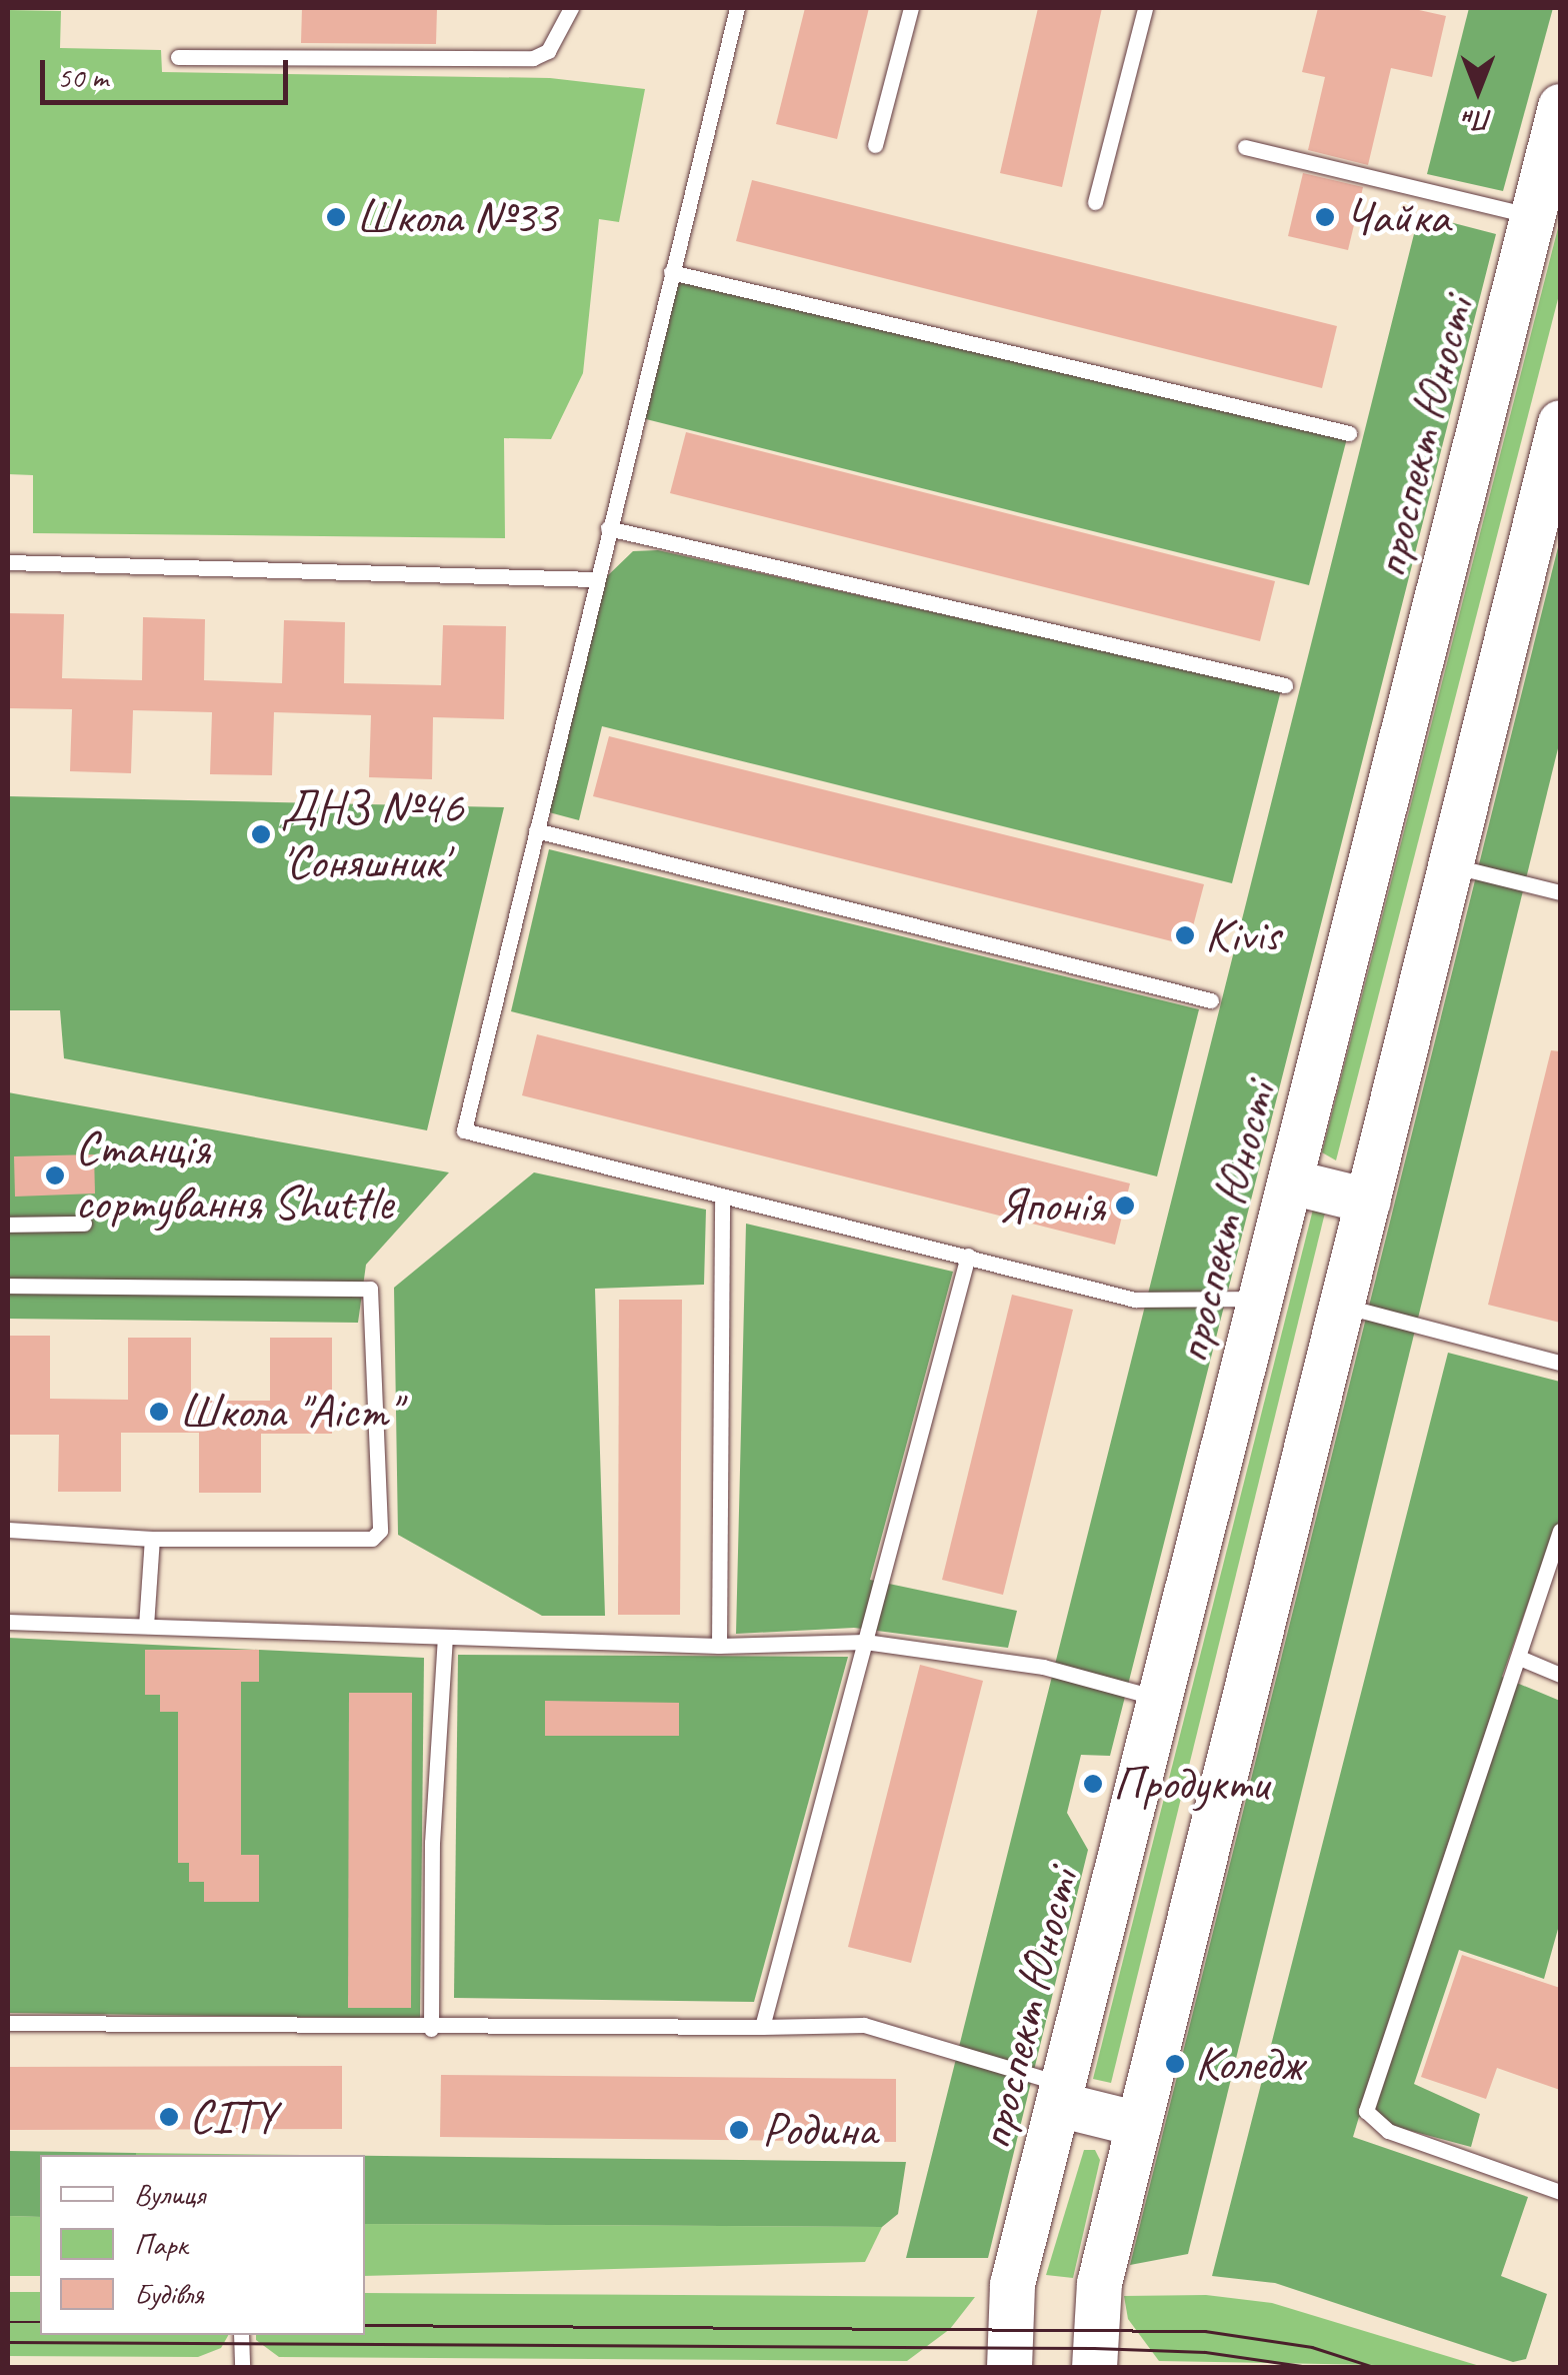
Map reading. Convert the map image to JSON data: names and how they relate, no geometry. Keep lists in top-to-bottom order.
{
  "streets": {
    "main road": ["проспект Юності"]
  },
  "places": [
    "Школа №33",
    "Чайка",
    "ДНЗ №46 'Соняшник'",
    "Kivis",
    "Станція сортування Shuttle",
    "Японія",
    "Школа \"Аіст\"",
    "Продукти",
    "Коледж",
    "CITY",
    "Родина"
  ],
  "legend": ["Вулиця", "Парк", "Будівля"],
  "scale_bar": "50 m",
  "north": "bottom"
}
